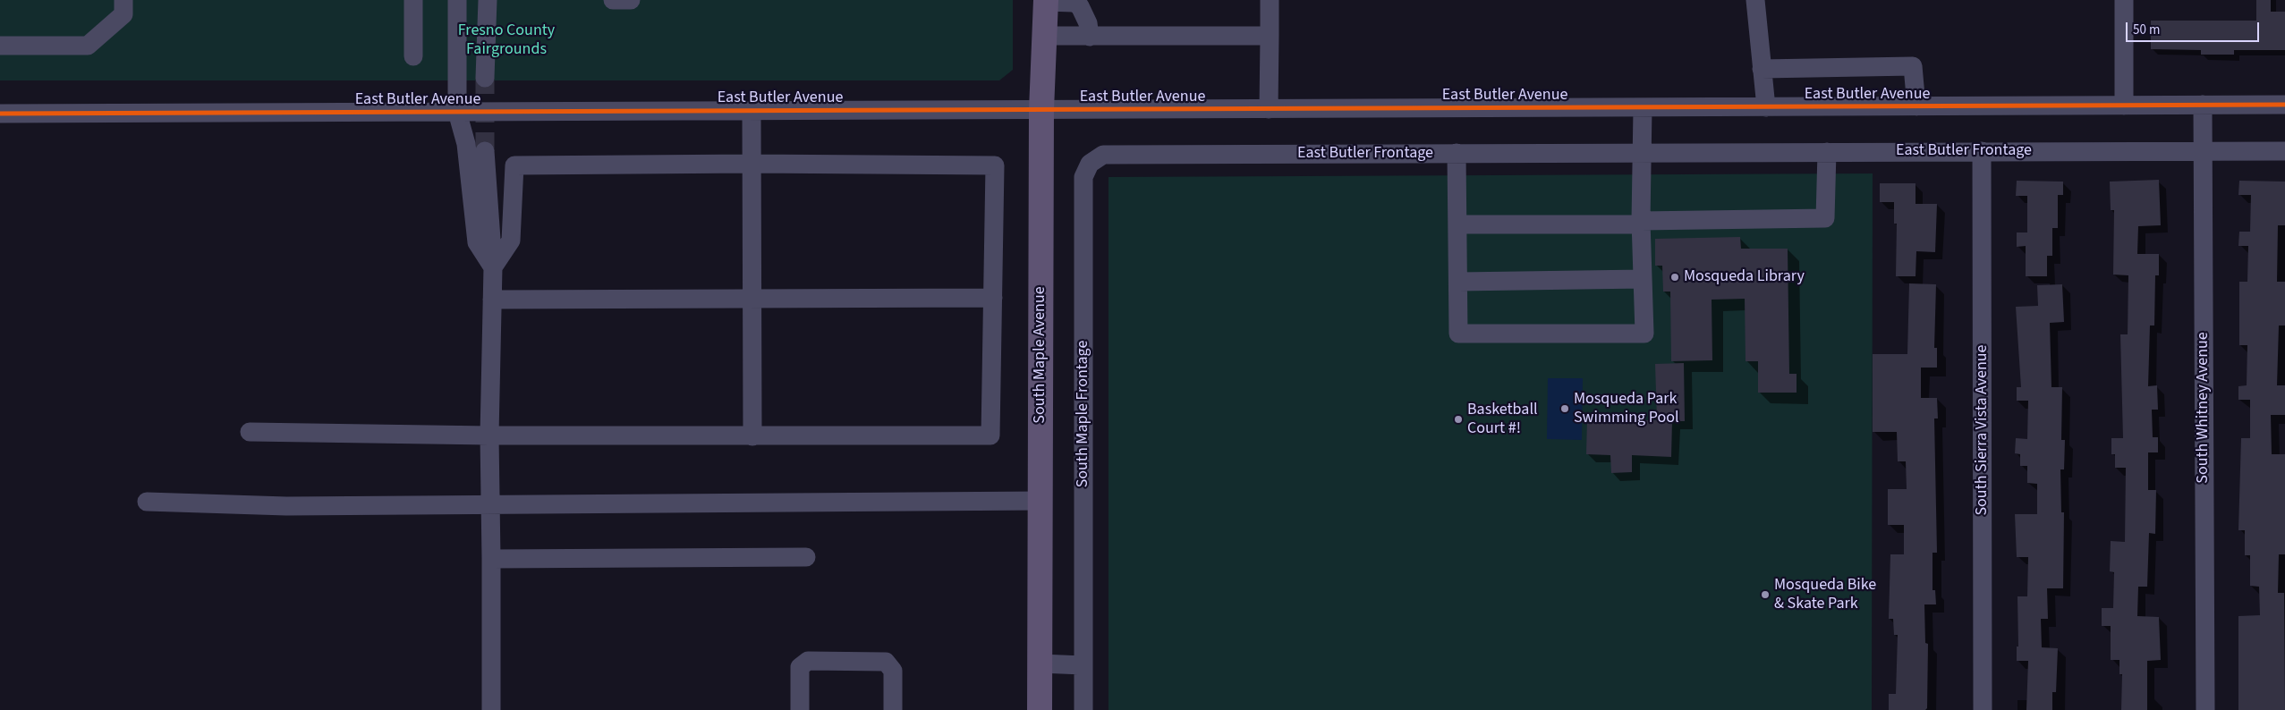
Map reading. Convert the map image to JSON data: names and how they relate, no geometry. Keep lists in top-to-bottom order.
{
  "streets": {
    "main road": ["South Maple Avenue"],
    "street": [
      "East Butler Avenue",
      "East Butler Frontage",
      "South Whitney Avenue",
      "South Maple Frontage",
      "South Sierra Vista Avenue"
    ]
  },
  "crossings": [
    ["East Butler Avenue", "South Maple Avenue"],
    ["East Butler Avenue", "South Whitney Avenue"],
    ["East Butler Frontage", "South Whitney Avenue"],
    ["East Butler Frontage", "South Maple Frontage"],
    ["East Butler Frontage", "South Sierra Vista Avenue"]
  ],
  "parks": ["Fresno County Fairgrounds"],
  "places": [
    "Mosqueda Library",
    "Mosqueda Park Swimming Pool",
    "Basketball Court #!",
    "Mosqueda Bike & Skate Park"
  ],
  "scale_bar": "50 m"
}
